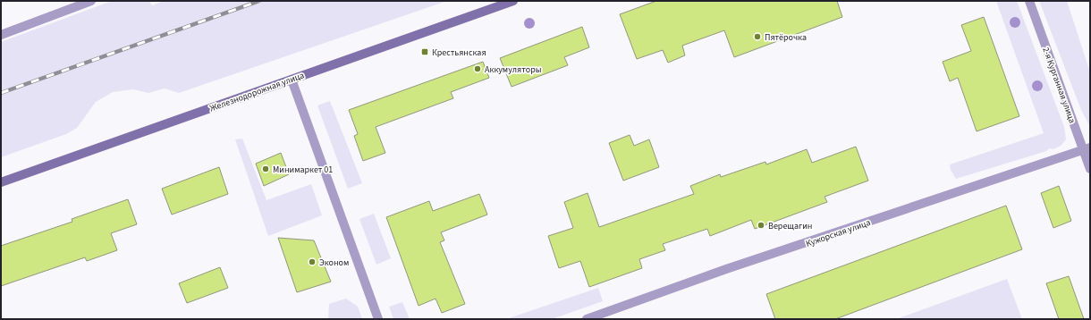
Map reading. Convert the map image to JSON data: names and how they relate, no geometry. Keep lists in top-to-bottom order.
{
  "streets": {
    "main road": ["Железнодорожная улица"],
    "street": ["2-я Курганная улица", "Кужорская улица"]
  },
  "crossings": [
    ["2-я Курганная улица", "Кужорская улица"]
  ],
  "places": {
    "other": [
      "Пятёрочка",
      "Аккумуляторы",
      "Минимаркет 01",
      "Верещагин",
      "Эконом"
    ],
    "transit": ["Крестьянская"]
  }
}
